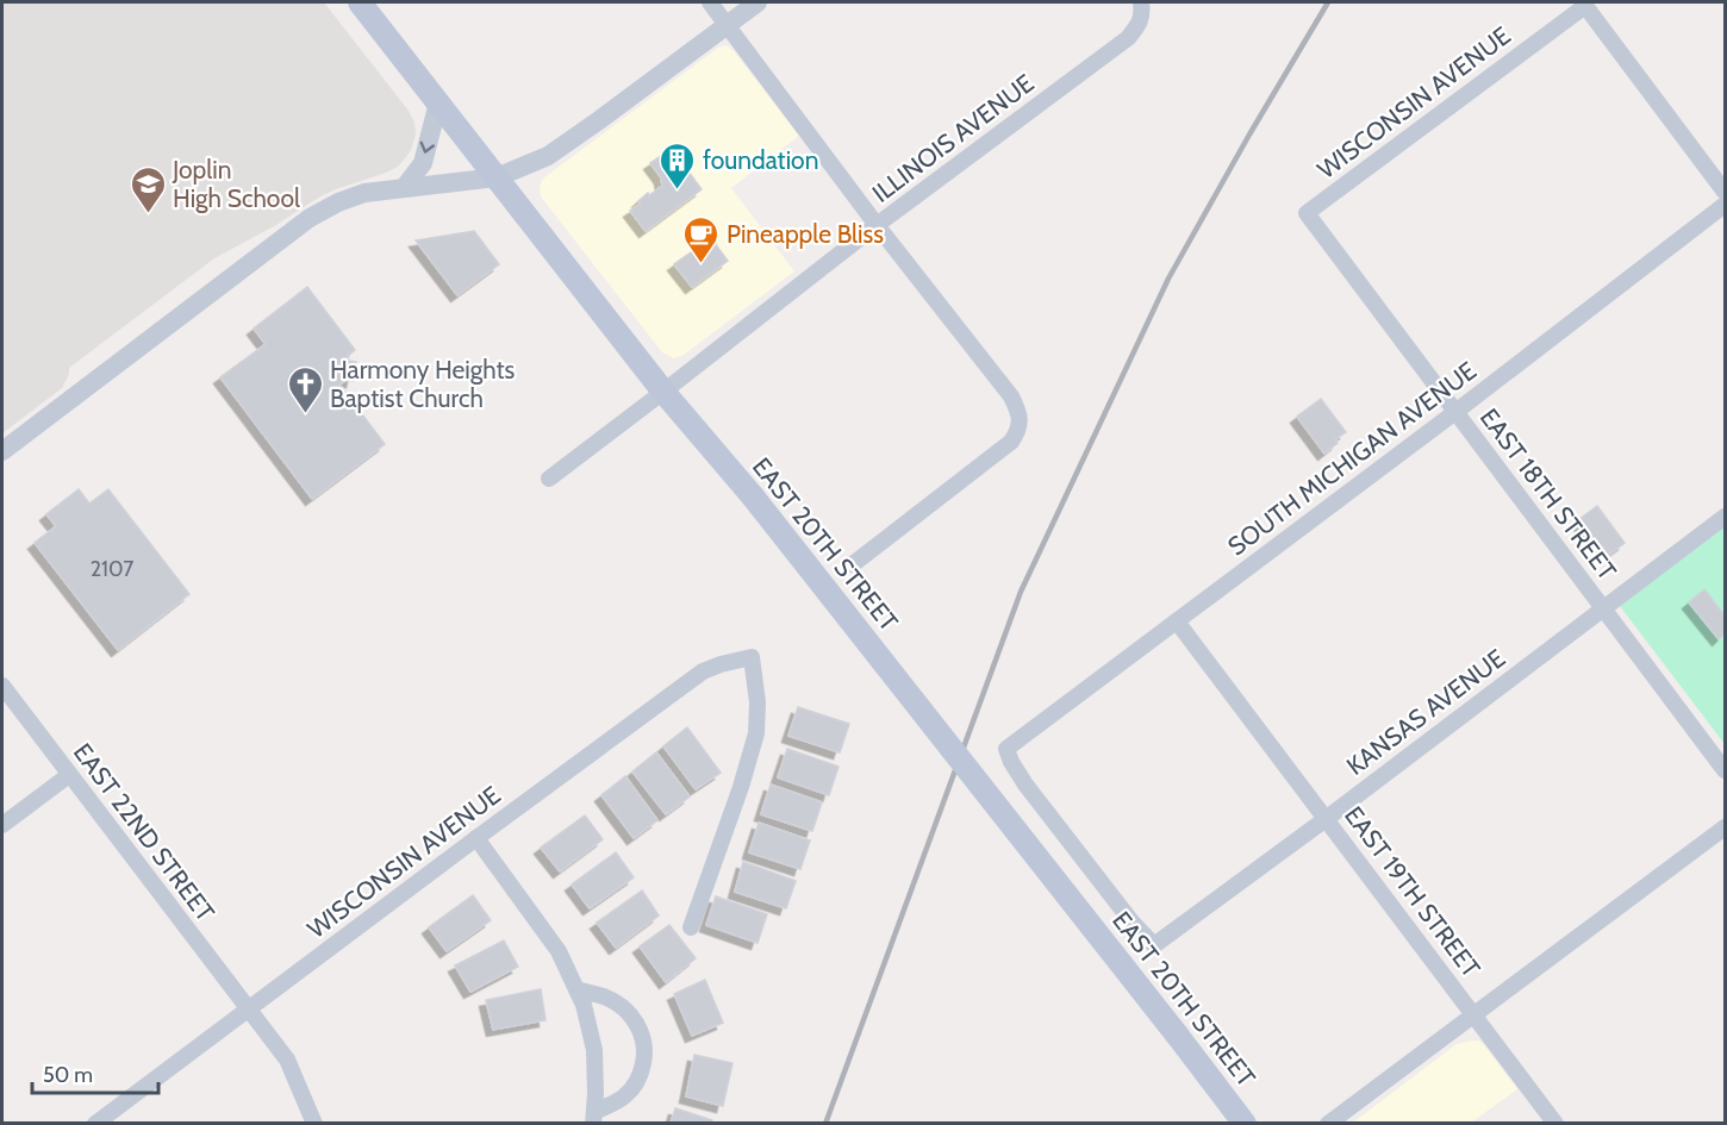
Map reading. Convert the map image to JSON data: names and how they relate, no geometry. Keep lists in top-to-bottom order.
{
  "streets": {
    "main road": ["EAST 20TH STREET"],
    "street": [
      "WISCONSIN AVENUE",
      "ILLINOIS AVENUE",
      "SOUTH MICHIGAN AVENUE",
      "EAST 18TH STREET",
      "KANSAS AVENUE",
      "EAST 22ND STREET",
      "EAST 19TH STREET"
    ]
  },
  "crossings": [
    ["WISCONSIN AVENUE", "EAST 18TH STREET"],
    ["WISCONSIN AVENUE", "EAST 22ND STREET"],
    ["ILLINOIS AVENUE", "EAST 20TH STREET"],
    ["SOUTH MICHIGAN AVENUE", "EAST 18TH STREET"],
    ["SOUTH MICHIGAN AVENUE", "KANSAS AVENUE"],
    ["SOUTH MICHIGAN AVENUE", "EAST 19TH STREET"],
    ["EAST 18TH STREET", "KANSAS AVENUE"],
    ["KANSAS AVENUE", "EAST 19TH STREET"]
  ],
  "places": {
    "building": ["foundation"],
    "school or university": ["Joplin High School"],
    "cafe": ["Pineapple Bliss"],
    "church": ["Harmony Heights Baptist Church"]
  },
  "house_numbers": ["2107"],
  "scale_bar": "50 m"
}
